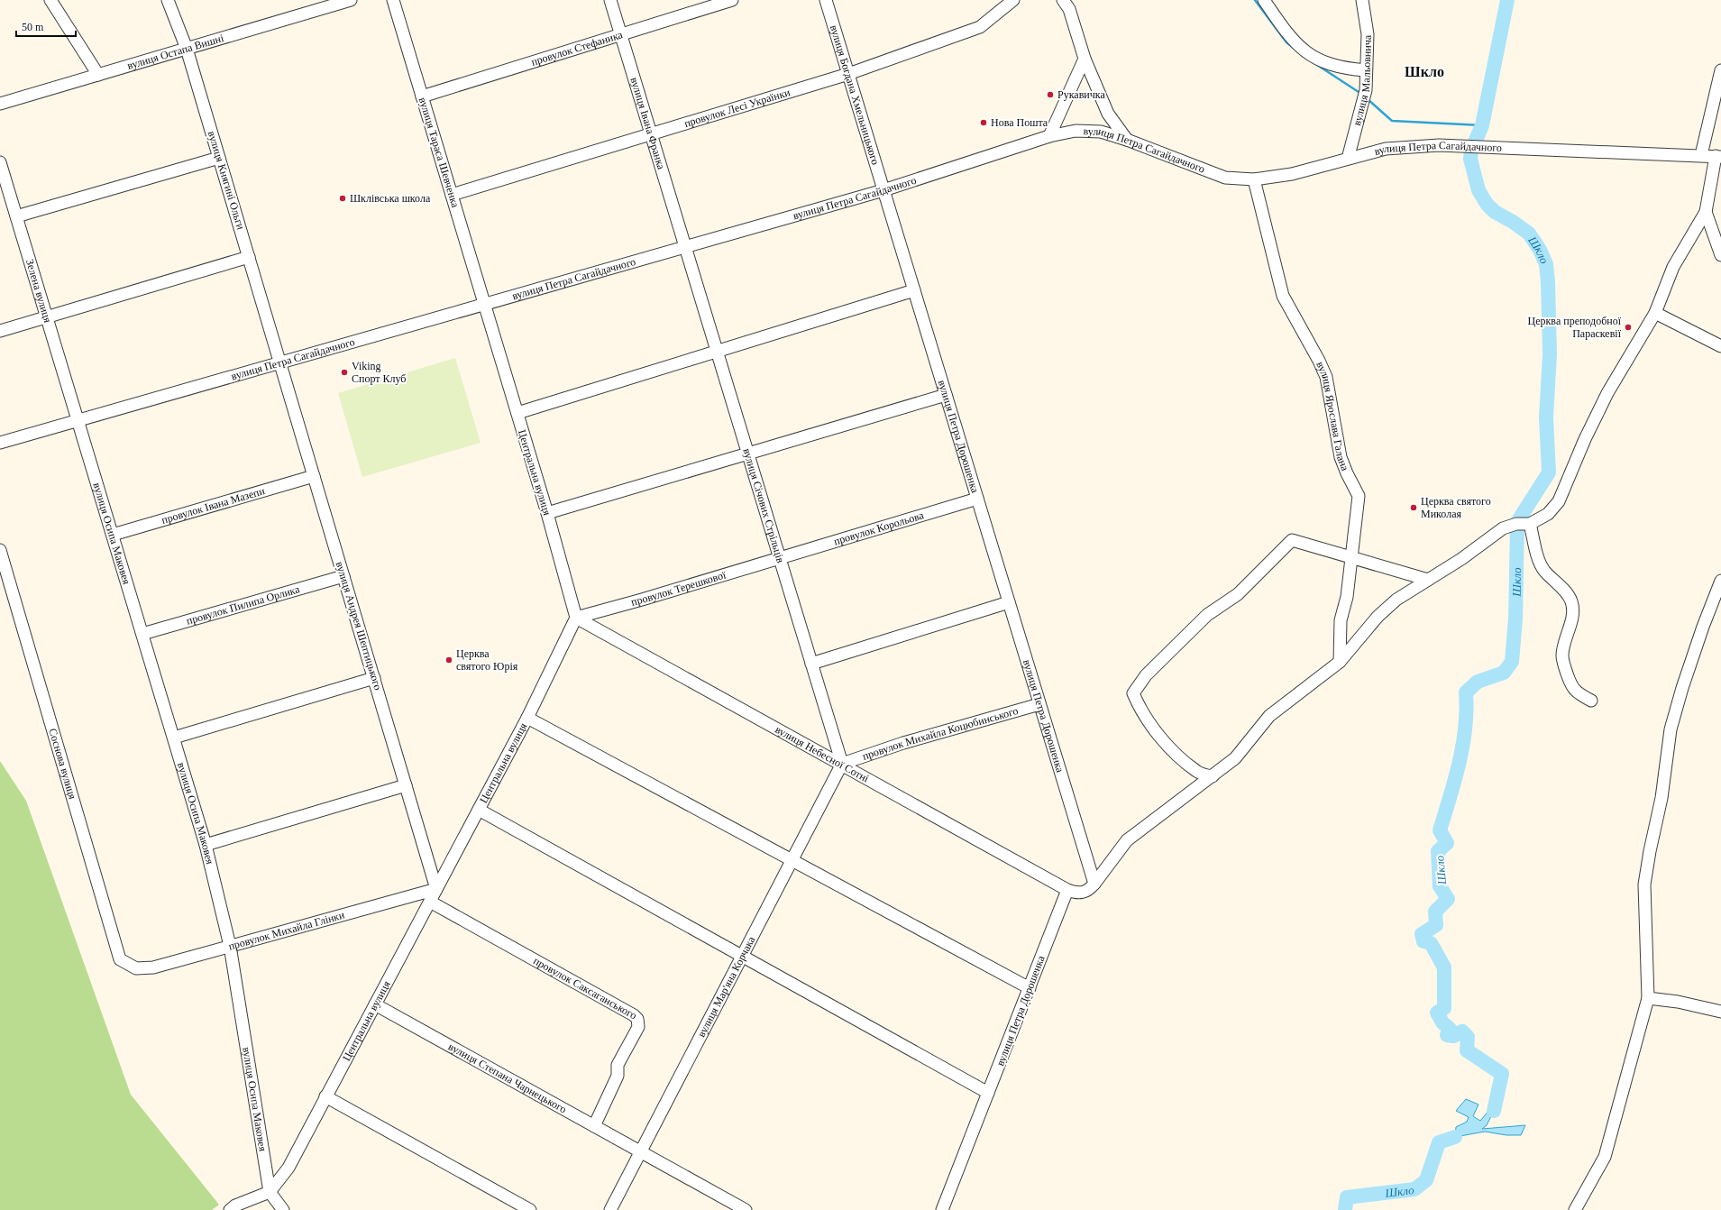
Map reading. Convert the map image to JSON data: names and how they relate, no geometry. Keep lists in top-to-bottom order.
{
  "streets": {
    "street": [
      "провулок Стефаника",
      "вулиця Остапа Вишні",
      "вулиця Мальовнича",
      "вулиця Богдана Хмельницького",
      "провулок Лесі Українки",
      "вулиця Івана Франка",
      "вулиця Петра Сагайдачного",
      "вулиця Тараса Шевченка",
      "вулиця Княгині Ольги",
      "Зелена вулиця",
      "вулиця Ярослава Галана",
      "вулиця Петра Дорошенка",
      "Центральна вулиця",
      "провулок Івана Мазепи",
      "вулиця Січових Стрільців",
      "провулок Корольова",
      "вулиця Осипа Маковея",
      "провулок Терешкової",
      "провулок Пилипа Орлика",
      "вулиця Андрея Шептицького",
      "провулок Михайла Коцюбинського",
      "вулиця Небесної Сотні",
      "Соснова вулиця",
      "провулок Михайла Глінки",
      "вулиця Мар'яна Корчака",
      "провулок Саксаганського",
      "вулиця Степана Чарнецького"
    ]
  },
  "crossings": [
    ["провулок Стефаника", "вулиця Івана Франка"],
    ["провулок Стефаника", "вулиця Тараса Шевченка"],
    ["вулиця Остапа Вишні", "вулиця Княгині Ольги"],
    ["вулиця Мальовнича", "вулиця Петра Сагайдачного"],
    ["вулиця Богдана Хмельницького", "провулок Лесі Українки"],
    ["вулиця Богдана Хмельницького", "вулиця Петра Сагайдачного"],
    ["вулиця Богдана Хмельницького", "вулиця Петра Дорошенка"],
    ["провулок Лесі Українки", "вулиця Івана Франка"],
    ["провулок Лесі Українки", "вулиця Тараса Шевченка"],
    ["вулиця Івана Франка", "вулиця Петра Сагайдачного"],
    ["вулиця Івана Франка", "вулиця Січових Стрільців"],
    ["вулиця Петра Сагайдачного", "вулиця Тараса Шевченка"],
    ["вулиця Петра Сагайдачного", "вулиця Княгині Ольги"],
    ["вулиця Петра Сагайдачного", "Зелена вулиця"],
    ["вулиця Петра Сагайдачного", "вулиця Ярослава Галана"],
    ["вулиця Петра Сагайдачного", "вулиця Петра Дорошенка"],
    ["вулиця Петра Сагайдачного", "Центральна вулиця"],
    ["вулиця Петра Сагайдачного", "вулиця Січових Стрільців"],
    ["вулиця Петра Сагайдачного", "вулиця Осипа Маковея"],
    ["вулиця Петра Сагайдачного", "вулиця Андрея Шептицького"],
    ["вулиця Тараса Шевченка", "Центральна вулиця"],
    ["вулиця Княгині Ольги", "вулиця Андрея Шептицького"],
    ["Зелена вулиця", "вулиця Осипа Маковея"],
    ["вулиця Петра Дорошенка", "провулок Корольова"],
    ["вулиця Петра Дорошенка", "провулок Михайла Коцюбинського"],
    ["вулиця Петра Дорошенка", "вулиця Небесної Сотні"],
    ["Центральна вулиця", "вулиця Осипа Маковея"],
    ["Центральна вулиця", "провулок Терешкової"],
    ["Центральна вулиця", "вулиця Андрея Шептицького"],
    ["Центральна вулиця", "вулиця Небесної Сотні"],
    ["Центральна вулиця", "провулок Михайла Глінки"],
    ["Центральна вулиця", "провулок Саксаганського"],
    ["Центральна вулиця", "вулиця Степана Чарнецького"],
    ["провулок Івана Мазепи", "вулиця Осипа Маковея"],
    ["провулок Івана Мазепи", "вулиця Андрея Шептицького"],
    ["вулиця Січових Стрільців", "провулок Корольова"],
    ["вулиця Січових Стрільців", "провулок Терешкової"],
    ["вулиця Січових Стрільців", "провулок Михайла Коцюбинського"],
    ["вулиця Січових Стрільців", "вулиця Небесної Сотні"],
    ["вулиця Січових Стрільців", "вулиця Мар'яна Корчака"],
    ["провулок Корольова", "провулок Терешкової"],
    ["вулиця Осипа Маковея", "провулок Пилипа Орлика"],
    ["вулиця Осипа Маковея", "провулок Михайла Глінки"],
    ["провулок Терешкової", "вулиця Небесної Сотні"],
    ["провулок Пилипа Орлика", "вулиця Андрея Шептицького"],
    ["вулиця Андрея Шептицького", "провулок Михайла Глінки"],
    ["провулок Михайла Коцюбинського", "вулиця Небесної Сотні"],
    ["провулок Михайла Коцюбинського", "вулиця Мар'яна Корчака"],
    ["вулиця Небесної Сотні", "вулиця Мар'яна Корчака"],
    ["Соснова вулиця", "провулок Михайла Глінки"],
    ["вулиця Мар'яна Корчака", "вулиця Степана Чарнецького"],
    ["провулок Саксаганського", "вулиця Степана Чарнецького"]
  ],
  "districts": ["Шкло"],
  "water": ["Шкло"],
  "places": [
    "Рукавичка",
    "Нова Пошта",
    "Шклівська школа",
    "Церква преподобної Параскевії",
    "Viking Спорт Клуб",
    "Церква святого Миколая",
    "Церква святого Юрія"
  ],
  "scale_bar": "50 m"
}
